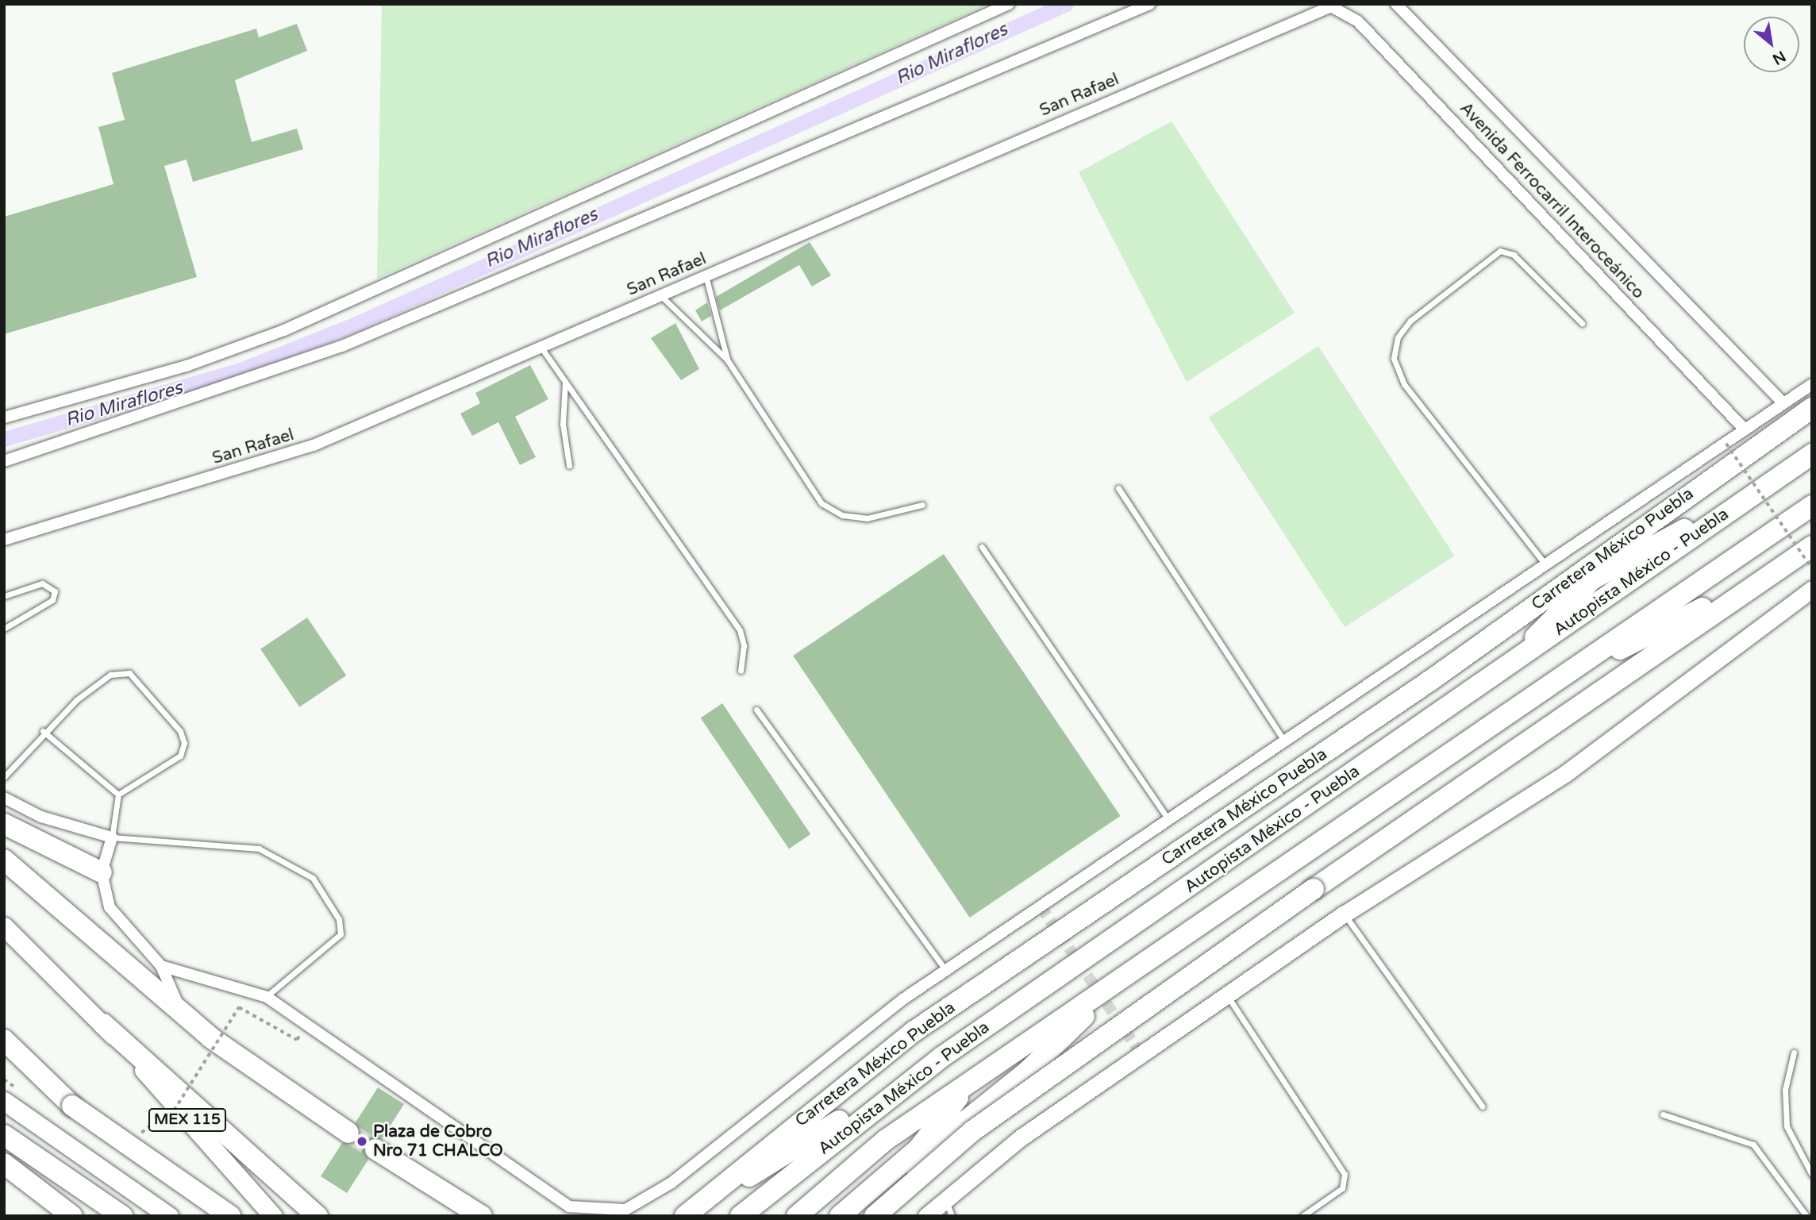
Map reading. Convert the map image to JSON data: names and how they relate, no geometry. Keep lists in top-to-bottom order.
{
  "streets": {
    "highway": ["Carretera México Puebla", "Autopista México - Puebla"],
    "main road": ["MEX 115"],
    "street": ["San Rafael", "Avenida Ferrocarril Interoceánico"]
  },
  "crossings": [
    ["San Rafael", "Avenida Ferrocarril Interoceánico"]
  ],
  "water": ["Rio Miraflores"],
  "places": ["Plaza de Cobro Nro 71 CHALCO"],
  "north": "bottom right"
}
